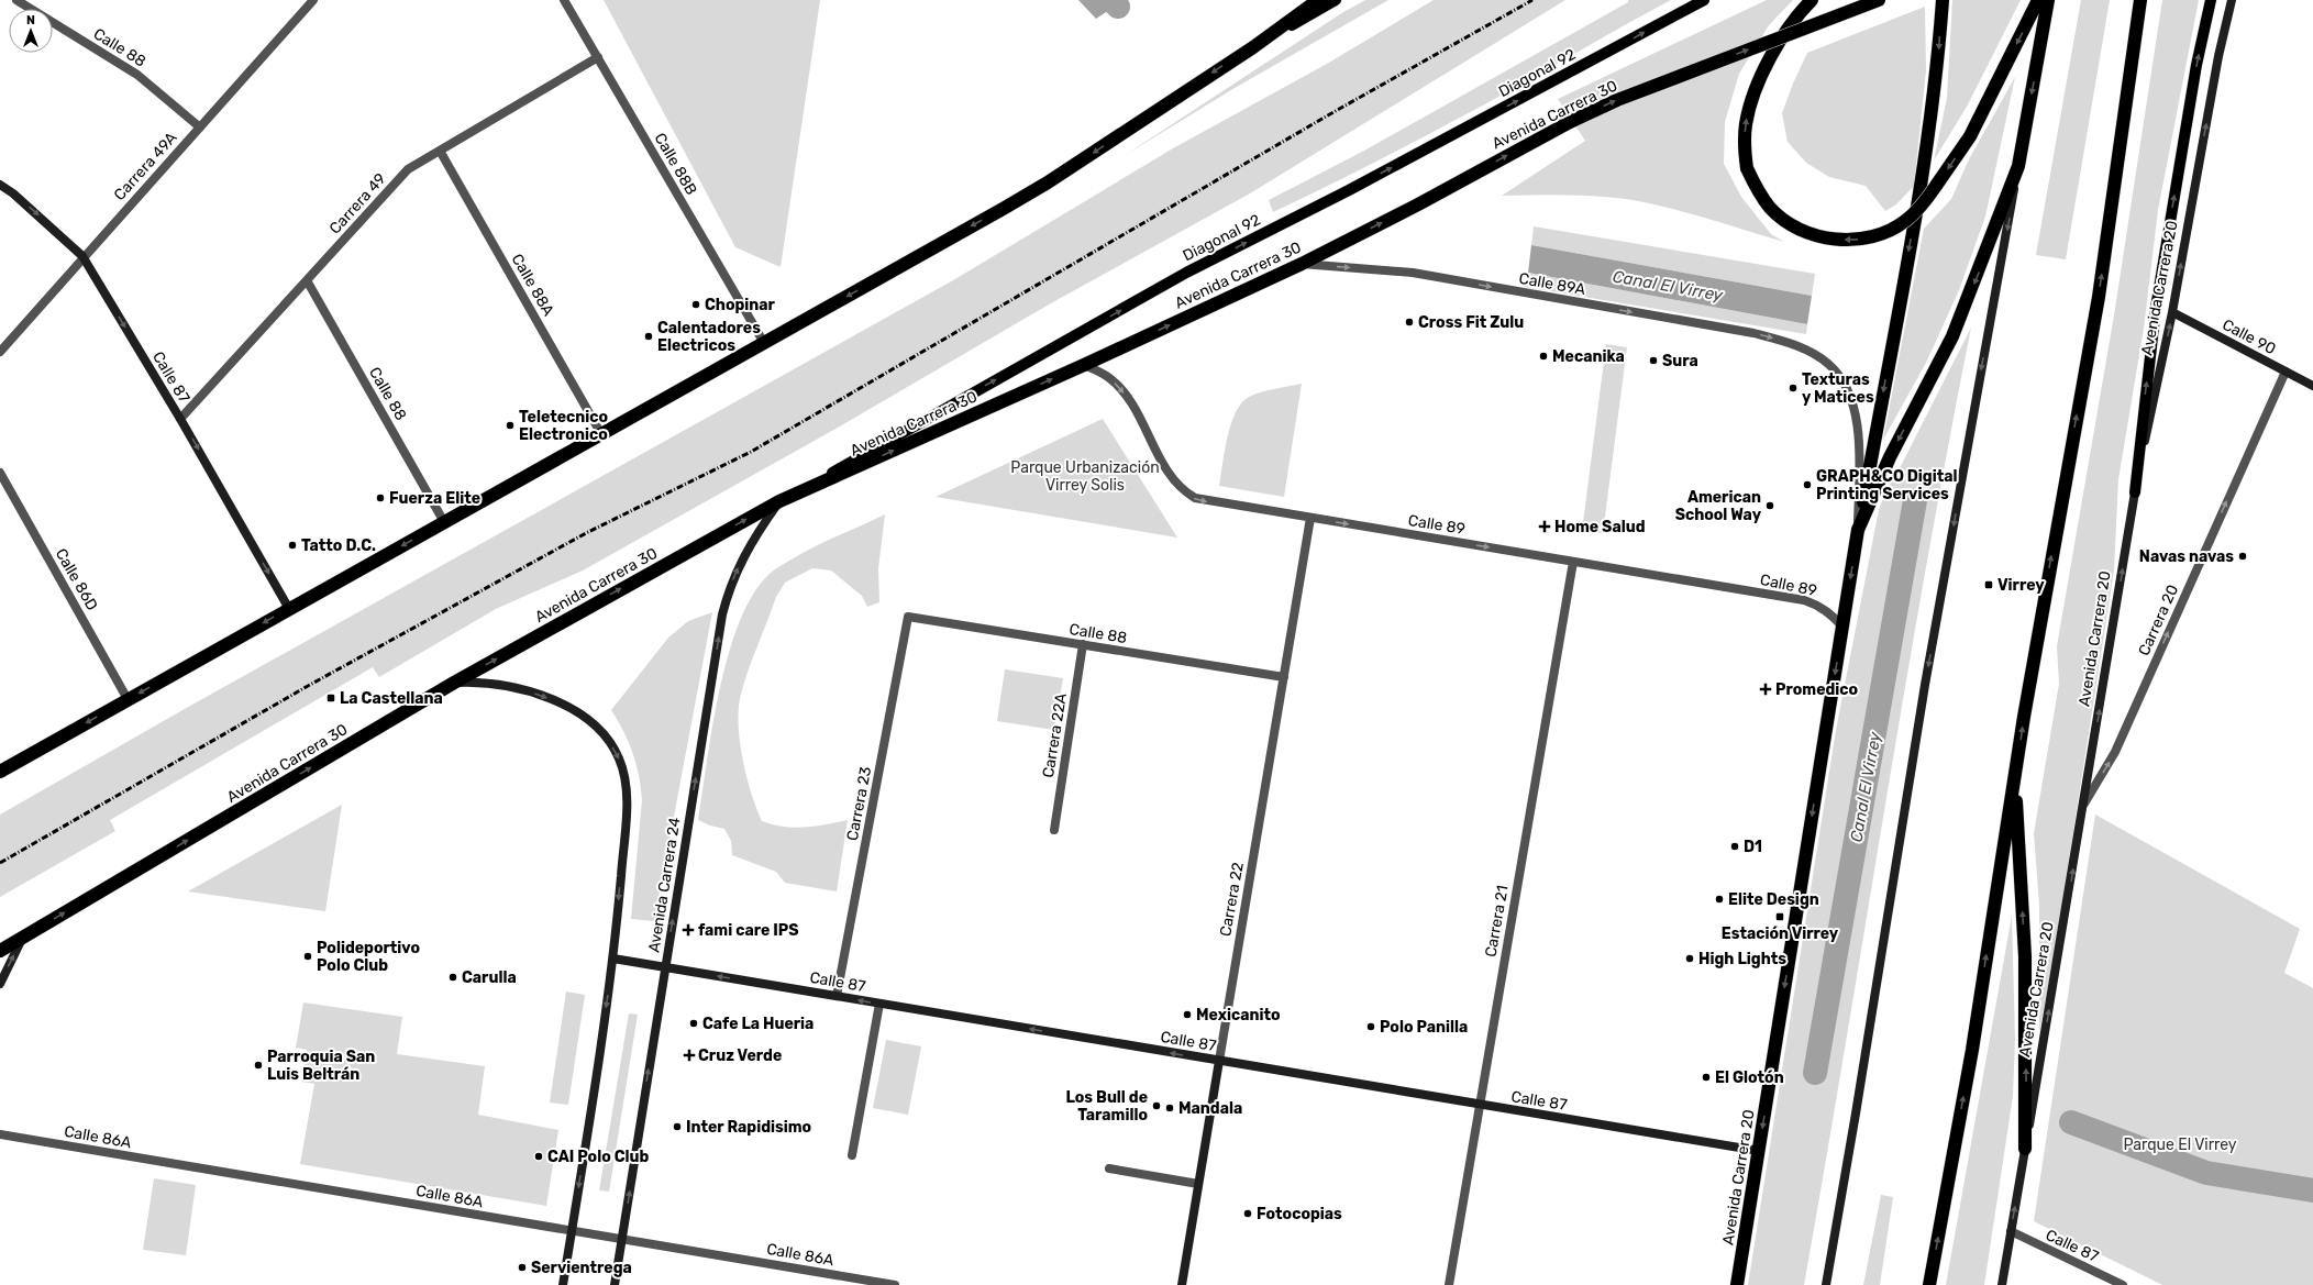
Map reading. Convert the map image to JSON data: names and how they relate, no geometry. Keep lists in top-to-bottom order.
{
  "streets": {
    "highway": ["Avenida Carrera 30", "Avenida Carrera 20"],
    "main road": [
      "Diagonal 92",
      "Calle 90",
      "Calle 87",
      "Avenida Carrera 24",
      "Carrera 22"
    ],
    "street": [
      "Calle 88",
      "Calle 88B",
      "Carrera 49A",
      "Carrera 49",
      "Calle 89A",
      "Calle 88A",
      "Calle 89",
      "Calle 86D",
      "Carrera 20",
      "Carrera 22A",
      "Carrera 23",
      "Carrera 21",
      "Calle 86A"
    ]
  },
  "crossings": [
    ["Calle 88", "Carrera 49A"],
    ["Calle 88", "Carrera 49"],
    ["Calle 88", "Carrera 22A"],
    ["Calle 88", "Carrera 23"],
    ["Calle 88", "Carrera 22"],
    ["Diagonal 92", "Avenida Carrera 30"],
    ["Diagonal 92", "Avenida Carrera 24"],
    ["Avenida Carrera 30", "Calle 89A"],
    ["Avenida Carrera 30", "Calle 89"],
    ["Avenida Carrera 30", "Avenida Carrera 24"],
    ["Calle 88B", "Carrera 49"],
    ["Carrera 49A", "Calle 87"],
    ["Carrera 49", "Calle 88A"],
    ["Carrera 49", "Calle 87"],
    ["Calle 89A", "Avenida Carrera 20"],
    ["Avenida Carrera 20", "Calle 90"],
    ["Avenida Carrera 20", "Calle 87"],
    ["Avenida Carrera 20", "Calle 89"],
    ["Avenida Carrera 20", "Carrera 20"],
    ["Calle 90", "Carrera 20"],
    ["Calle 87", "Carrera 23"],
    ["Calle 87", "Avenida Carrera 24"],
    ["Calle 87", "Carrera 22"],
    ["Calle 87", "Carrera 21"],
    ["Calle 89", "Carrera 22"],
    ["Calle 89", "Carrera 21"],
    ["Avenida Carrera 24", "Calle 86A"]
  ],
  "one_way": [
    "Diagonal 92",
    "Avenida Carrera 30",
    "Calle 89A",
    "Calle 89",
    "Carrera 20"
  ],
  "water": ["Canal El Virrey"],
  "parks": ["Parque Urbanización Virrey Solis", "Parque El Virrey"],
  "places": {
    "other": [
      "Chopinar",
      "Cross Fit Zulu",
      "Calentadores Electricos",
      "Mecanika",
      "Sura",
      "Texturas y Matices",
      "Teletecnico Electronico",
      "GRAPH&CO Digital Printing Services",
      "Fuerza Elite",
      "American School Way",
      "Tatto D.C.",
      "Navas navas",
      "D1",
      "Elite Design",
      "Polideportivo Polo Club",
      "High Lights",
      "Carulla",
      "Mexicanito",
      "Cafe La Hueria",
      "Polo Panilla",
      "Parroquia San Luis Beltrán",
      "El Glotón",
      "Los Bull de Taramillo",
      "Mandala",
      "Inter Rapidisimo",
      "CAI Polo Club",
      "Fotocopias",
      "Servientrega"
    ],
    "health": [
      "Home Salud",
      "Promedico",
      "fami care IPS",
      "Cruz Verde"
    ],
    "transit": ["Virrey", "La Castellana", "Estación Virrey"]
  },
  "north": "top"
}
